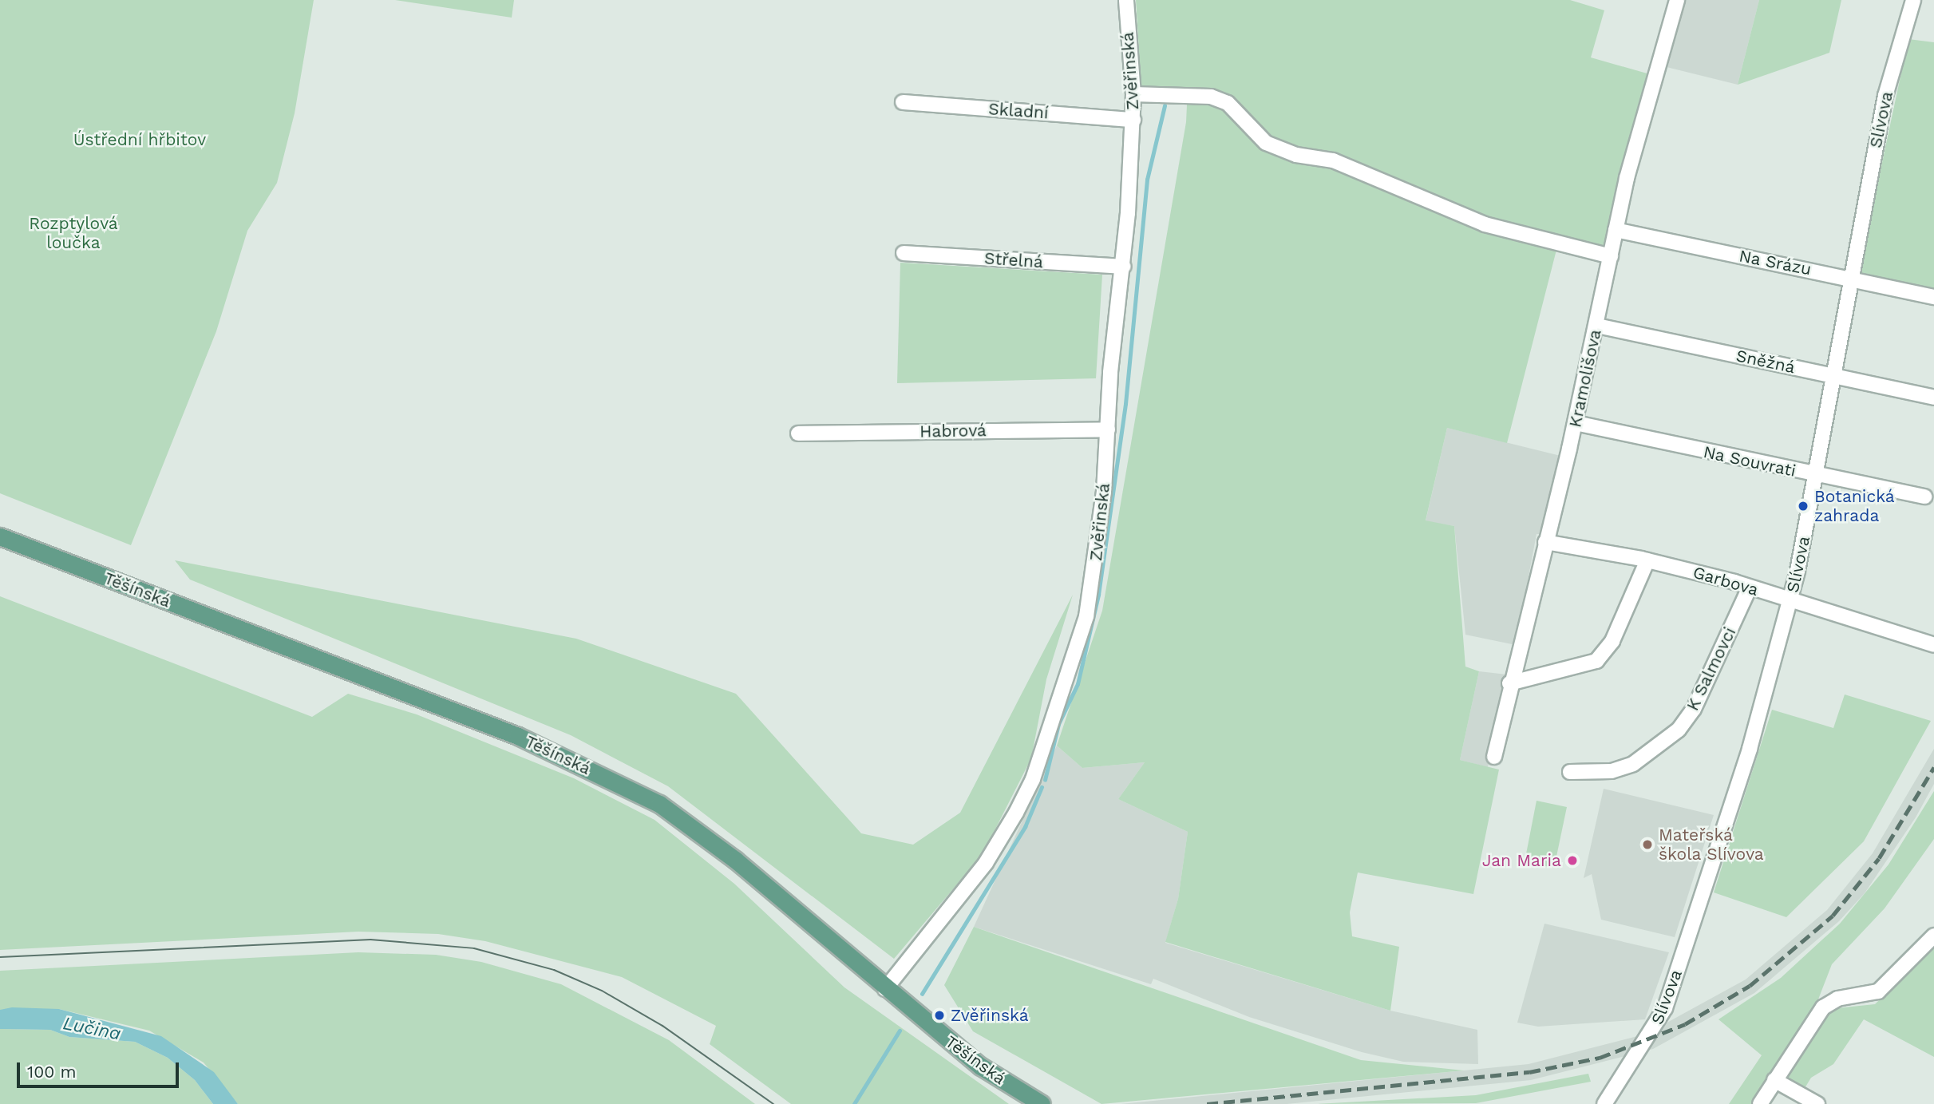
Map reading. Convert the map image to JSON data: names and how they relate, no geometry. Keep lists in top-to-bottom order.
{
  "streets": {
    "main road": ["Těšínská"],
    "street": [
      "Zvěřinská",
      "Skladní",
      "Slívova",
      "Střelná",
      "Na Srázu",
      "Sněžná",
      "Kramolišova",
      "Habrová",
      "Na Souvrati",
      "Garbova",
      "K Salmovci"
    ]
  },
  "crossings": [
    ["Zvěřinská", "Skladní"],
    ["Zvěřinská", "Střelná"],
    ["Zvěřinská", "Habrová"],
    ["Zvěřinská", "Těšínská"],
    ["Slívova", "Na Srázu"],
    ["Slívova", "Sněžná"],
    ["Slívova", "Na Souvrati"],
    ["Slívova", "Garbova"],
    ["Na Srázu", "Kramolišova"],
    ["Sněžná", "Kramolišova"],
    ["Kramolišova", "Na Souvrati"],
    ["Kramolišova", "Garbova"],
    ["Garbova", "K Salmovci"]
  ],
  "water": ["Lučina"],
  "parks": ["Ústřední hřbitov", "Rozptylová loučka"],
  "places": [
    "Botanická zahrada",
    "Mateřská škola Slívova",
    "Jan Maria",
    "Zvěřinská"
  ],
  "scale_bar": "100 m"
}
